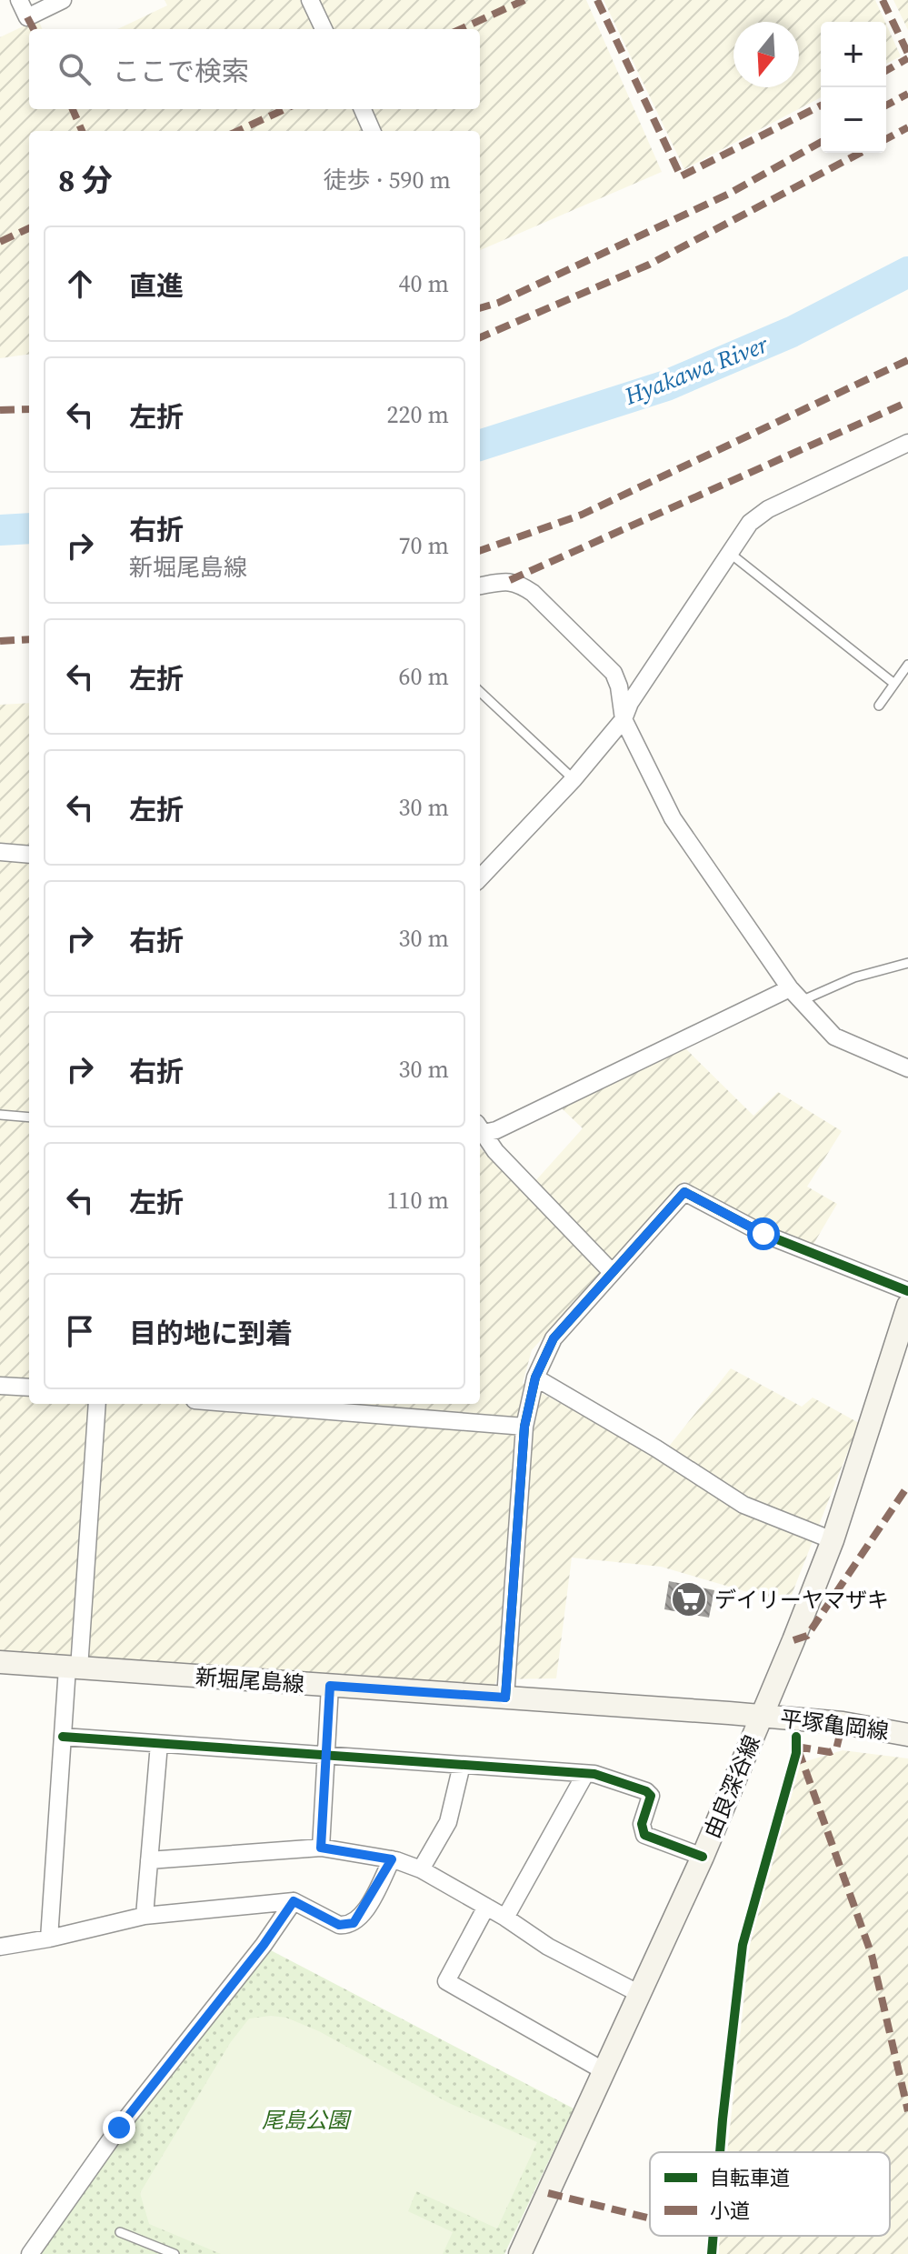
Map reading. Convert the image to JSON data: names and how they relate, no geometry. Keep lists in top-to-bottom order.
{
  "streets": {
    "main road": ["新堀尾島線", "平塚亀岡線", "由良深谷線"]
  },
  "crossings": [
    ["新堀尾島線", "平塚亀岡線"],
    ["新堀尾島線", "由良深谷線"],
    ["平塚亀岡線", "由良深谷線"]
  ],
  "water": ["Hyakawa River"],
  "parks": ["尾島公園"],
  "places": {
    "supermarket": ["デイリーヤマザキ"]
  },
  "legend": ["自転車道", "小道"],
  "north": "bottom",
  "page": {
    "map_buttons": ["+", "−"],
    "search": "ここで検索",
    "heading": ["8 分", "徒歩 · 590 m"],
    "list": [
      ["直進", "40 m"],
      ["左折", "220 m"],
      ["右折", "新堀尾島線", "70 m"],
      ["左折", "60 m"],
      ["左折", "30 m"],
      ["右折", "30 m"],
      ["右折", "30 m"],
      ["左折", "110 m"],
      "目的地に到着"
    ]
  }
}
